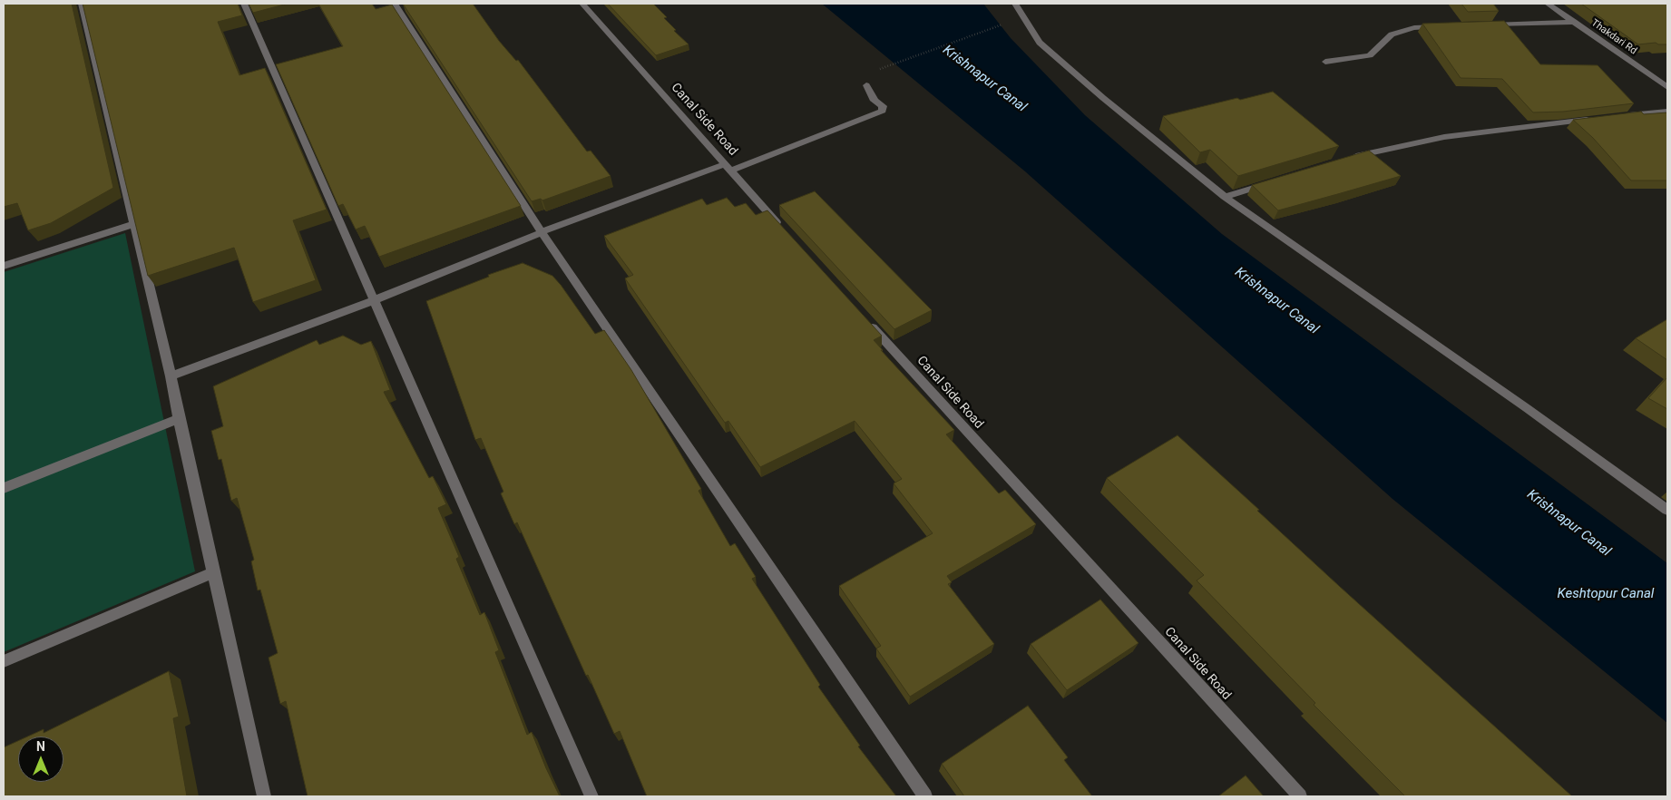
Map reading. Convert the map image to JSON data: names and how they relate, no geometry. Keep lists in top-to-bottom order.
{
  "streets": {
    "street": ["Thakdari Rd", "Canal Side Road"]
  },
  "water": ["Krishnapur Canal", "Keshtopur Canal"],
  "north": "top"
}
